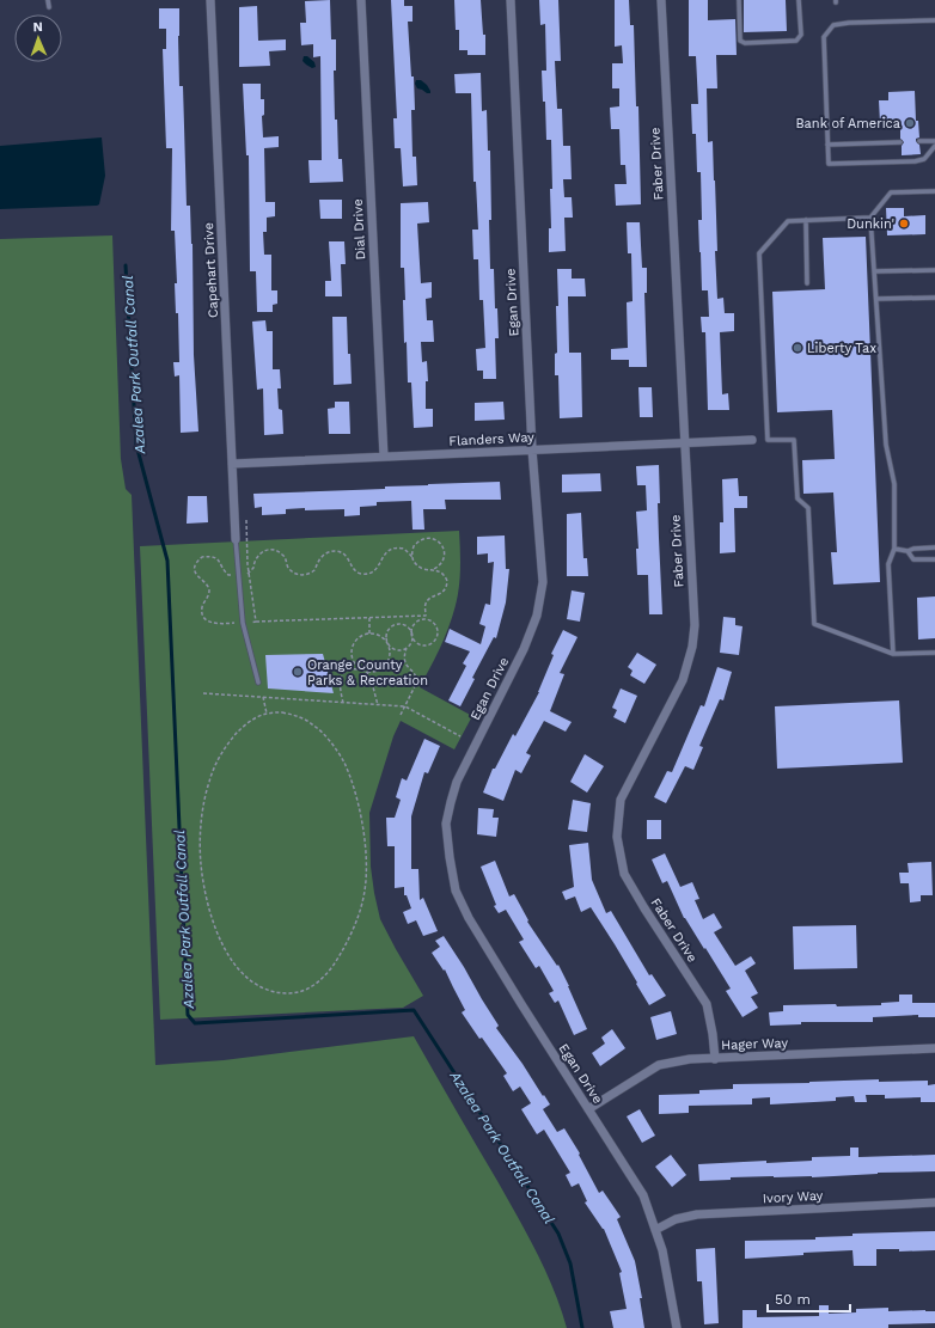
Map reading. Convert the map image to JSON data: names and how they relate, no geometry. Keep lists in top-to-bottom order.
{
  "streets": {
    "street": [
      "Faber Drive",
      "Dial Drive",
      "Capehart Drive",
      "Egan Drive",
      "Flanders Way",
      "Hager Way",
      "Ivory Way"
    ]
  },
  "crossings": [
    ["Faber Drive", "Flanders Way"],
    ["Faber Drive", "Hager Way"],
    ["Dial Drive", "Flanders Way"],
    ["Capehart Drive", "Flanders Way"],
    ["Egan Drive", "Flanders Way"],
    ["Egan Drive", "Hager Way"],
    ["Egan Drive", "Ivory Way"]
  ],
  "water": ["Azalea Park Outfall Canal"],
  "places": [
    "Bank of America",
    "Dunkin'",
    "Liberty Tax",
    "Orange County Parks & Recreation"
  ],
  "scale_bar": "50 m",
  "north": "top"
}
